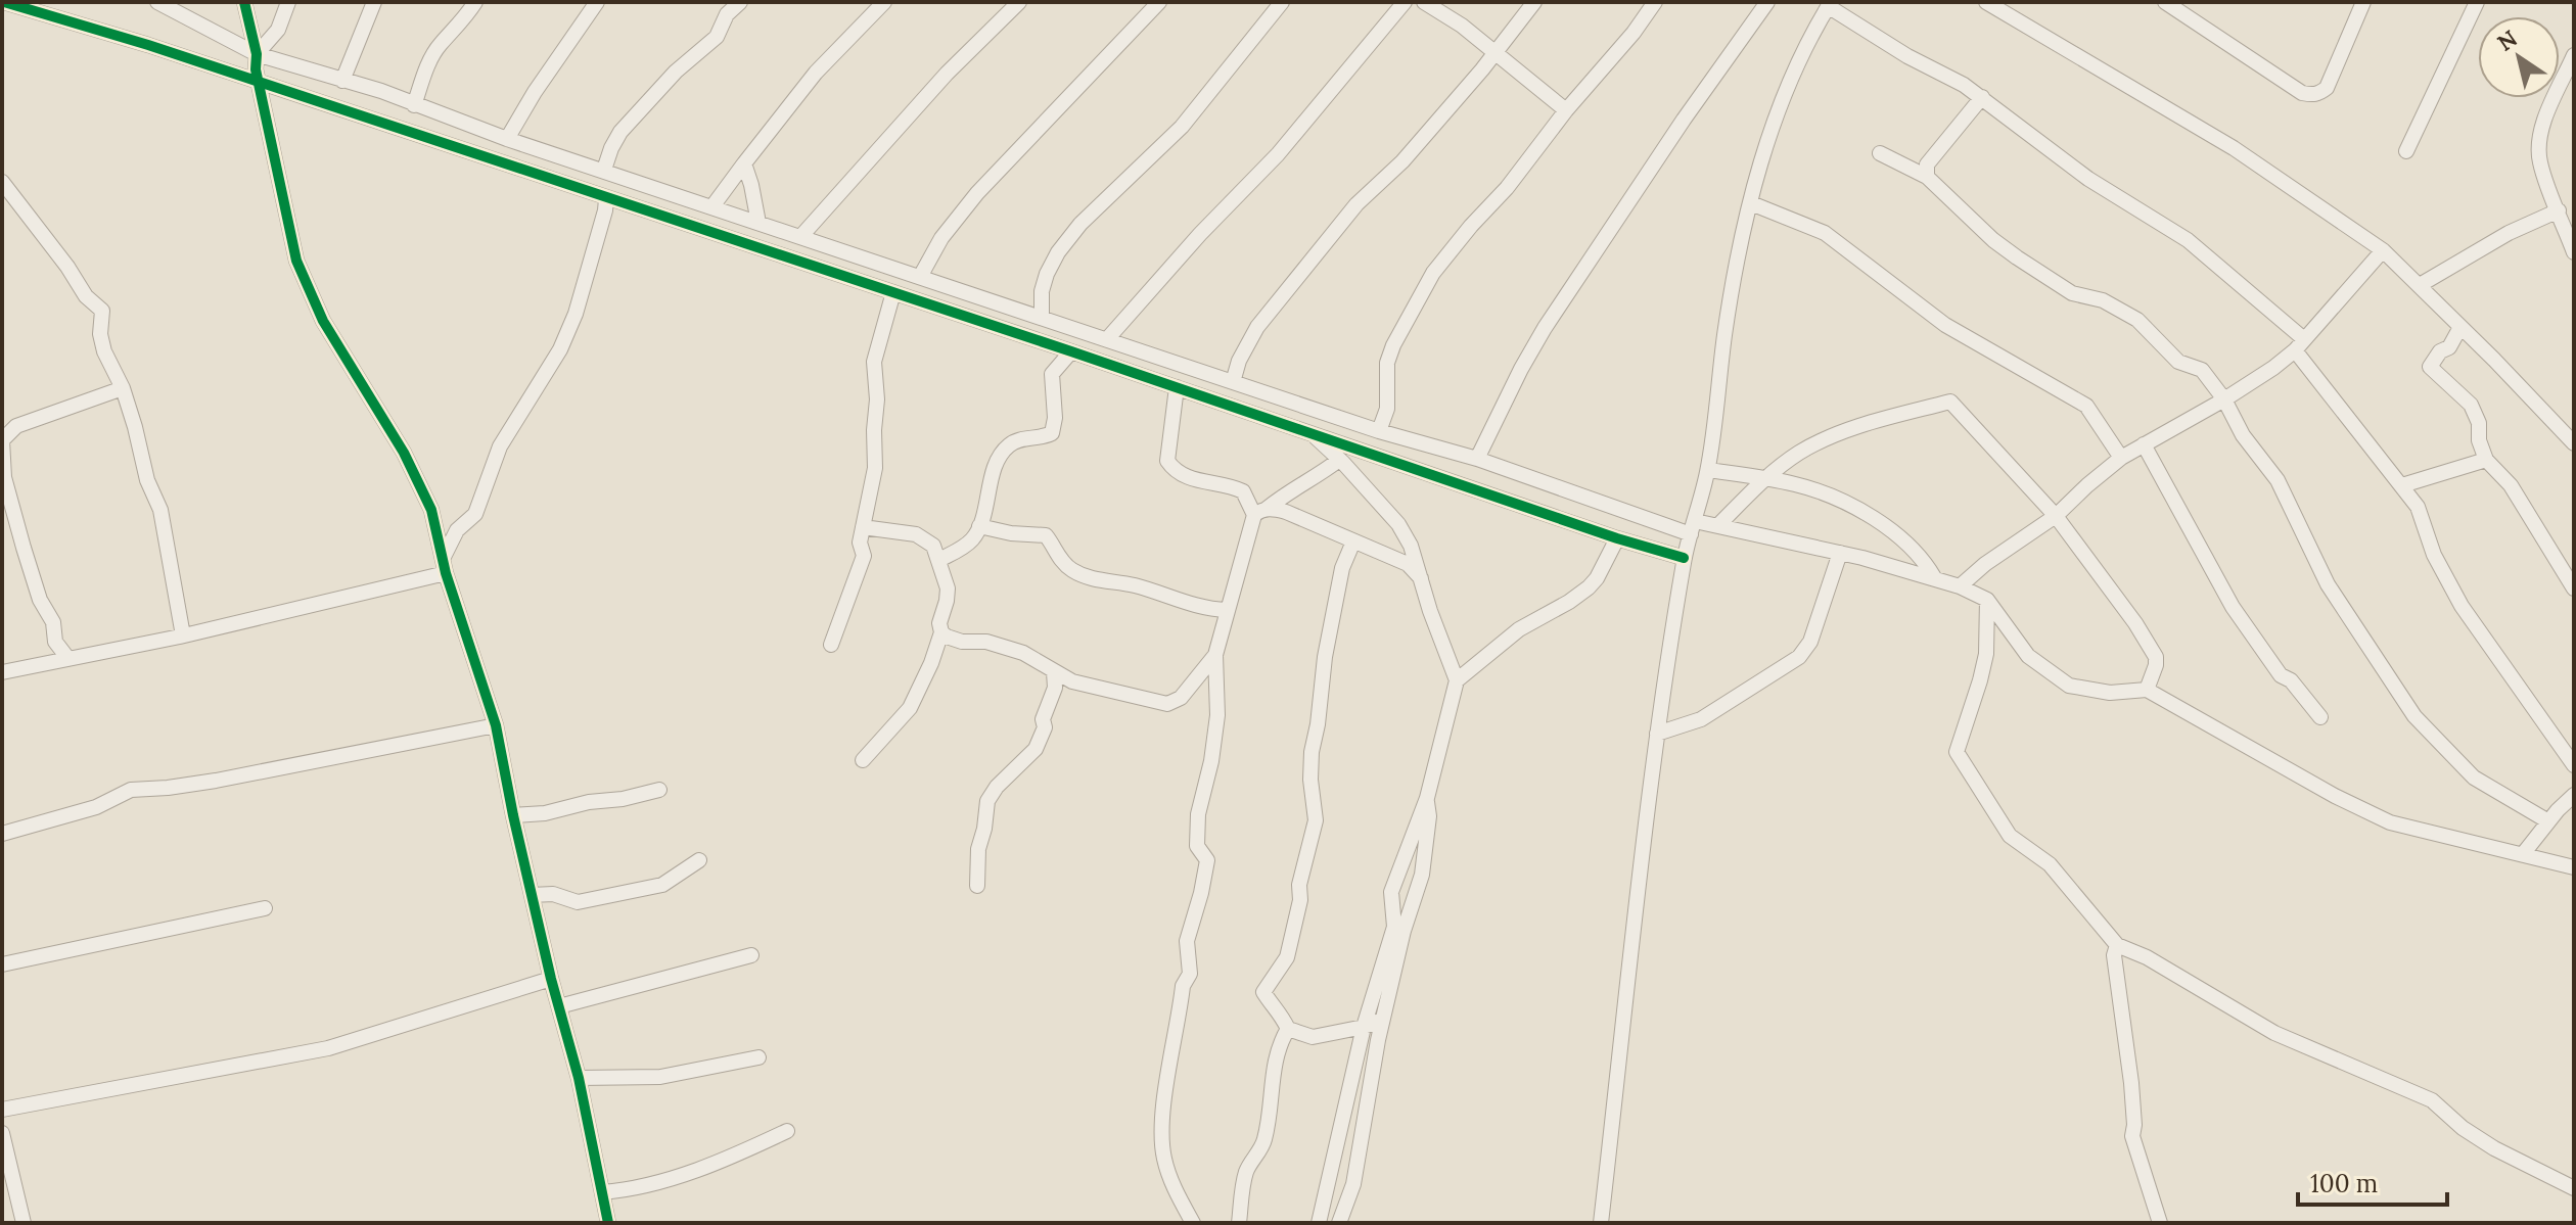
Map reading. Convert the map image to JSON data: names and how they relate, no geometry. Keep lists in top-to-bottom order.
{
  "scale_bar": "100 m",
  "north": "top left"
}
